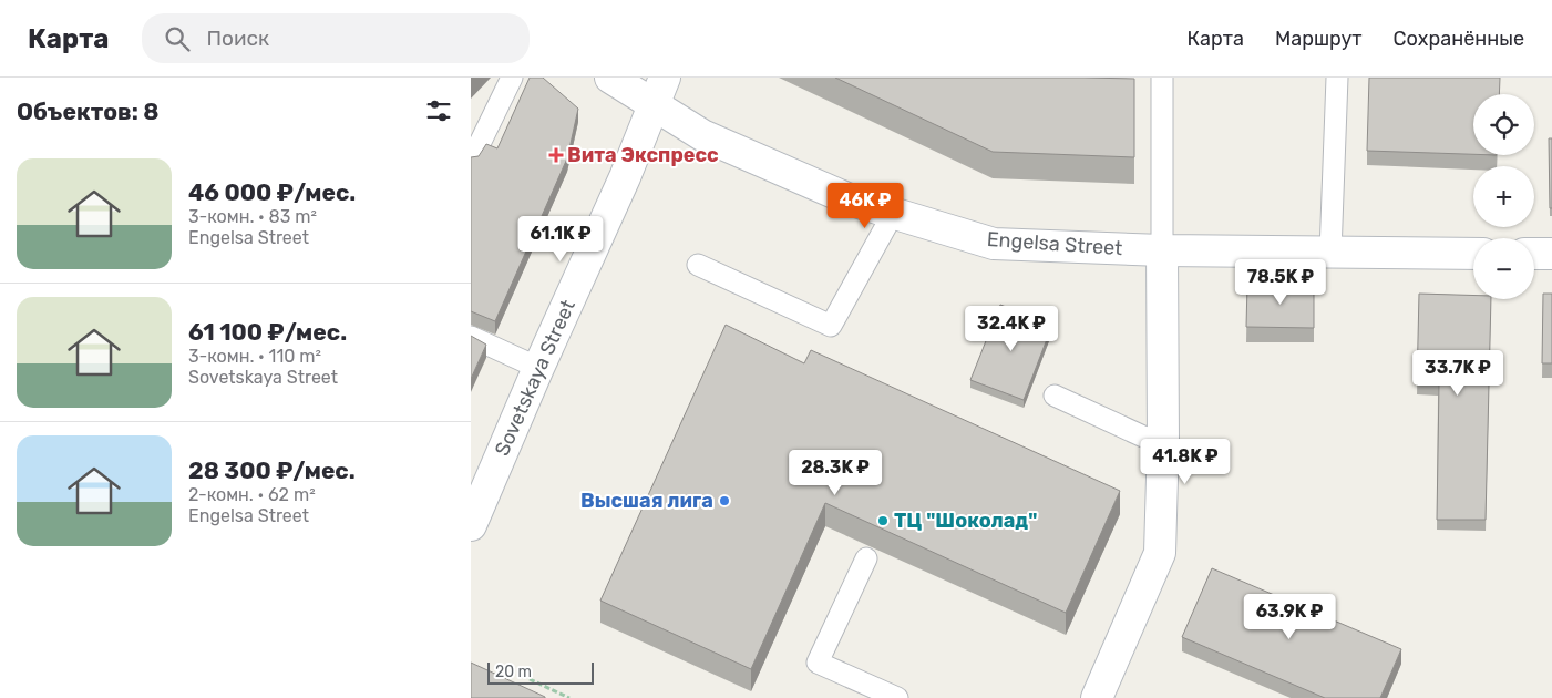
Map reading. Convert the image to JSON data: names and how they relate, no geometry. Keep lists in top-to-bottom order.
{
  "streets": {
    "main road": ["Engelsa Street", "Sovetskaya Street"]
  },
  "crossings": [
    ["Engelsa Street", "Sovetskaya Street"]
  ],
  "places": {
    "health": ["Вита Экспресс"],
    "other": ["Высшая лига", "ТЦ \"Шоколад\""]
  },
  "scale_bar": "20 m",
  "page": {
    "header": "Карта",
    "search": "Поиск",
    "nav": ["Карта", "Маршрут", "Сохранённые"],
    "heading": "Объектов: 8",
    "map_buttons": ["+", "−"],
    "list": [
      {
        "name": "46 000 ₽/мес.",
        "note": "3-комн. · 83 m² · Engelsa Street"
      },
      {
        "name": "61 100 ₽/мес.",
        "note": "3-комн. · 110 m² · Sovetskaya Street"
      },
      {
        "name": "28 300 ₽/мес.",
        "note": "2-комн. · 62 m² · Engelsa Street"
      }
    ],
    "price": [
      "46K ₽",
      "61.1K ₽",
      "78.5K ₽",
      "32.4K ₽",
      "33.7K ₽",
      "41.8K ₽",
      "28.3K ₽",
      "63.9K ₽"
    ],
    "scale": "20 m"
  }
}
